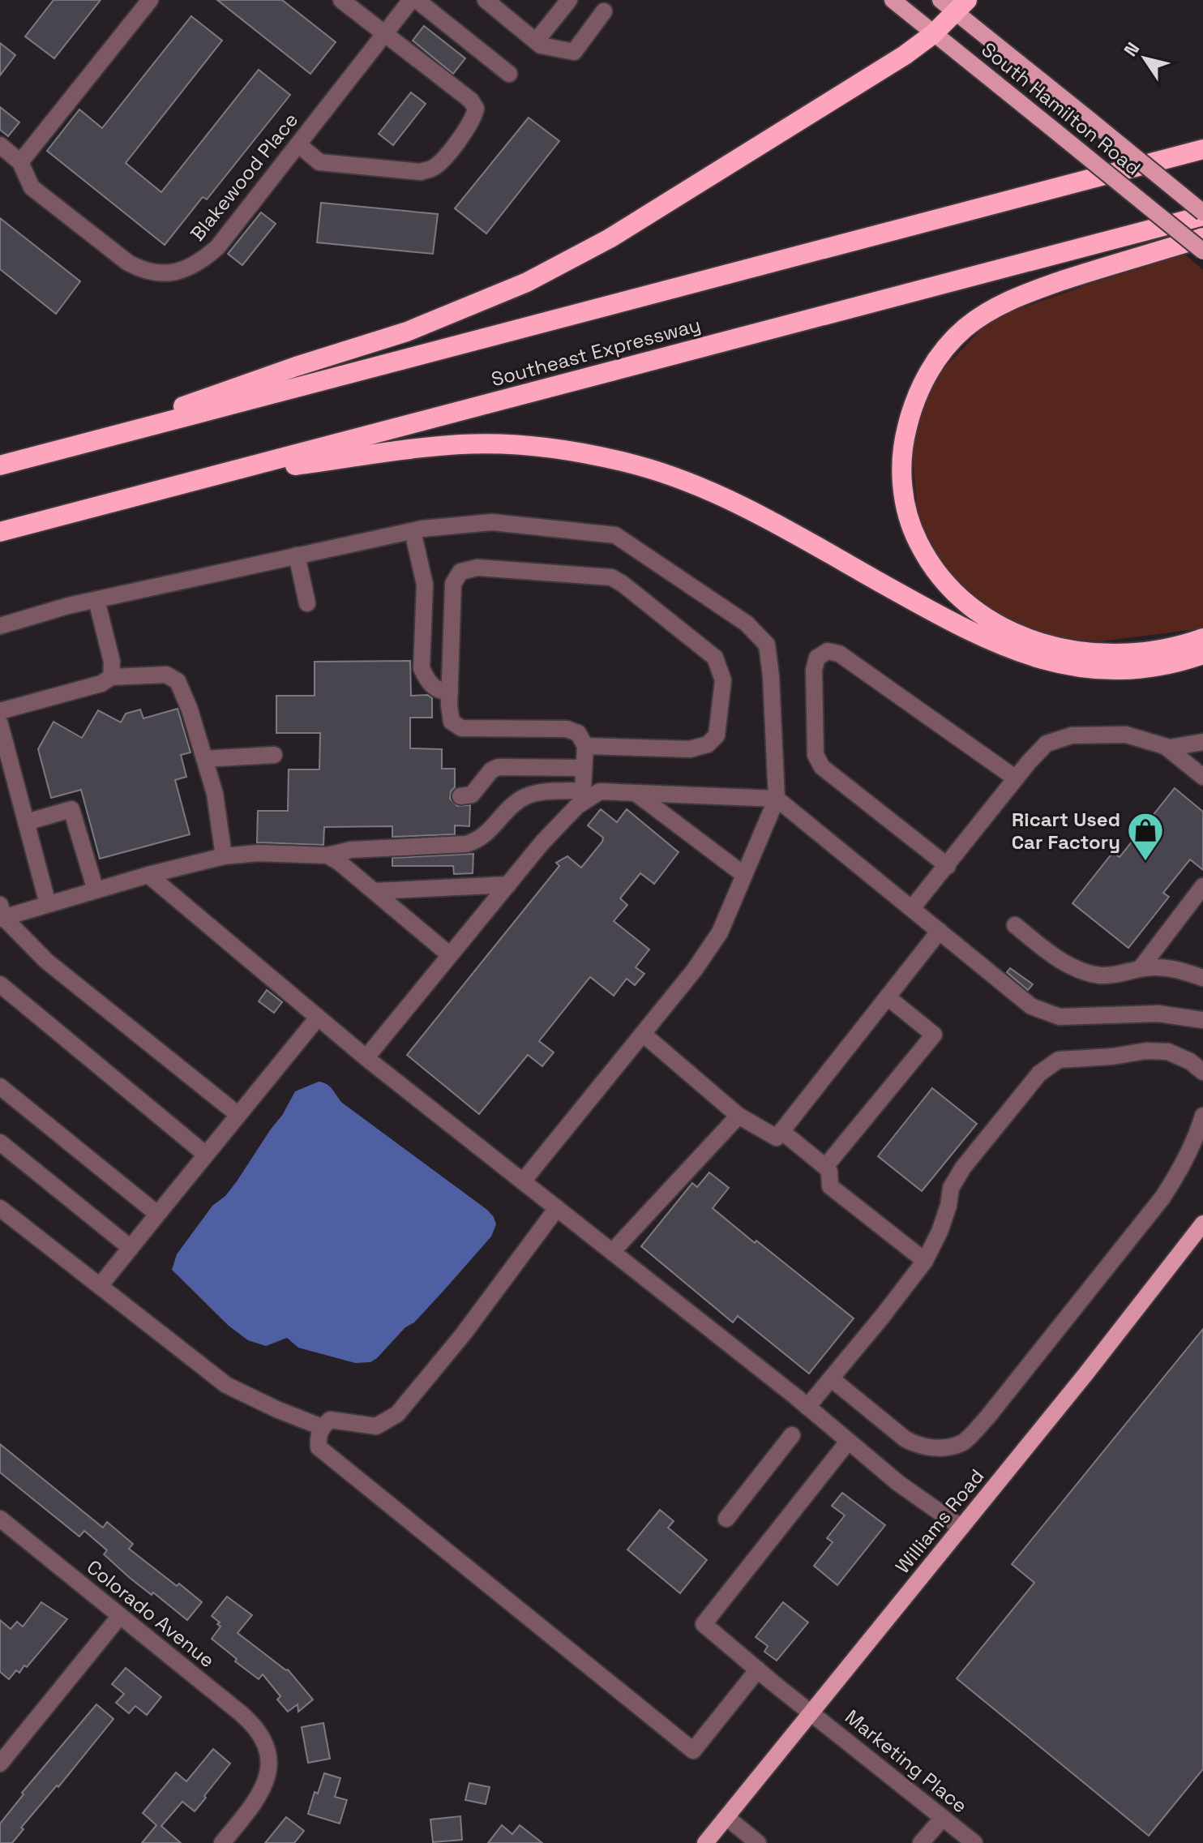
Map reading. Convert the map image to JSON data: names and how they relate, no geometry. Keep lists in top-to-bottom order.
{
  "streets": {
    "highway": ["Southeast Expressway"],
    "main road": ["South Hamilton Road", "Williams Road"],
    "street": ["Blakewood Place", "Colorado Avenue", "Marketing Place"]
  },
  "crossings": [
    ["South Hamilton Road", "Southeast Expressway"],
    ["Williams Road", "Marketing Place"]
  ],
  "places": {
    "shop": ["Ricart Used Car Factory"]
  },
  "north": "top left"
}
